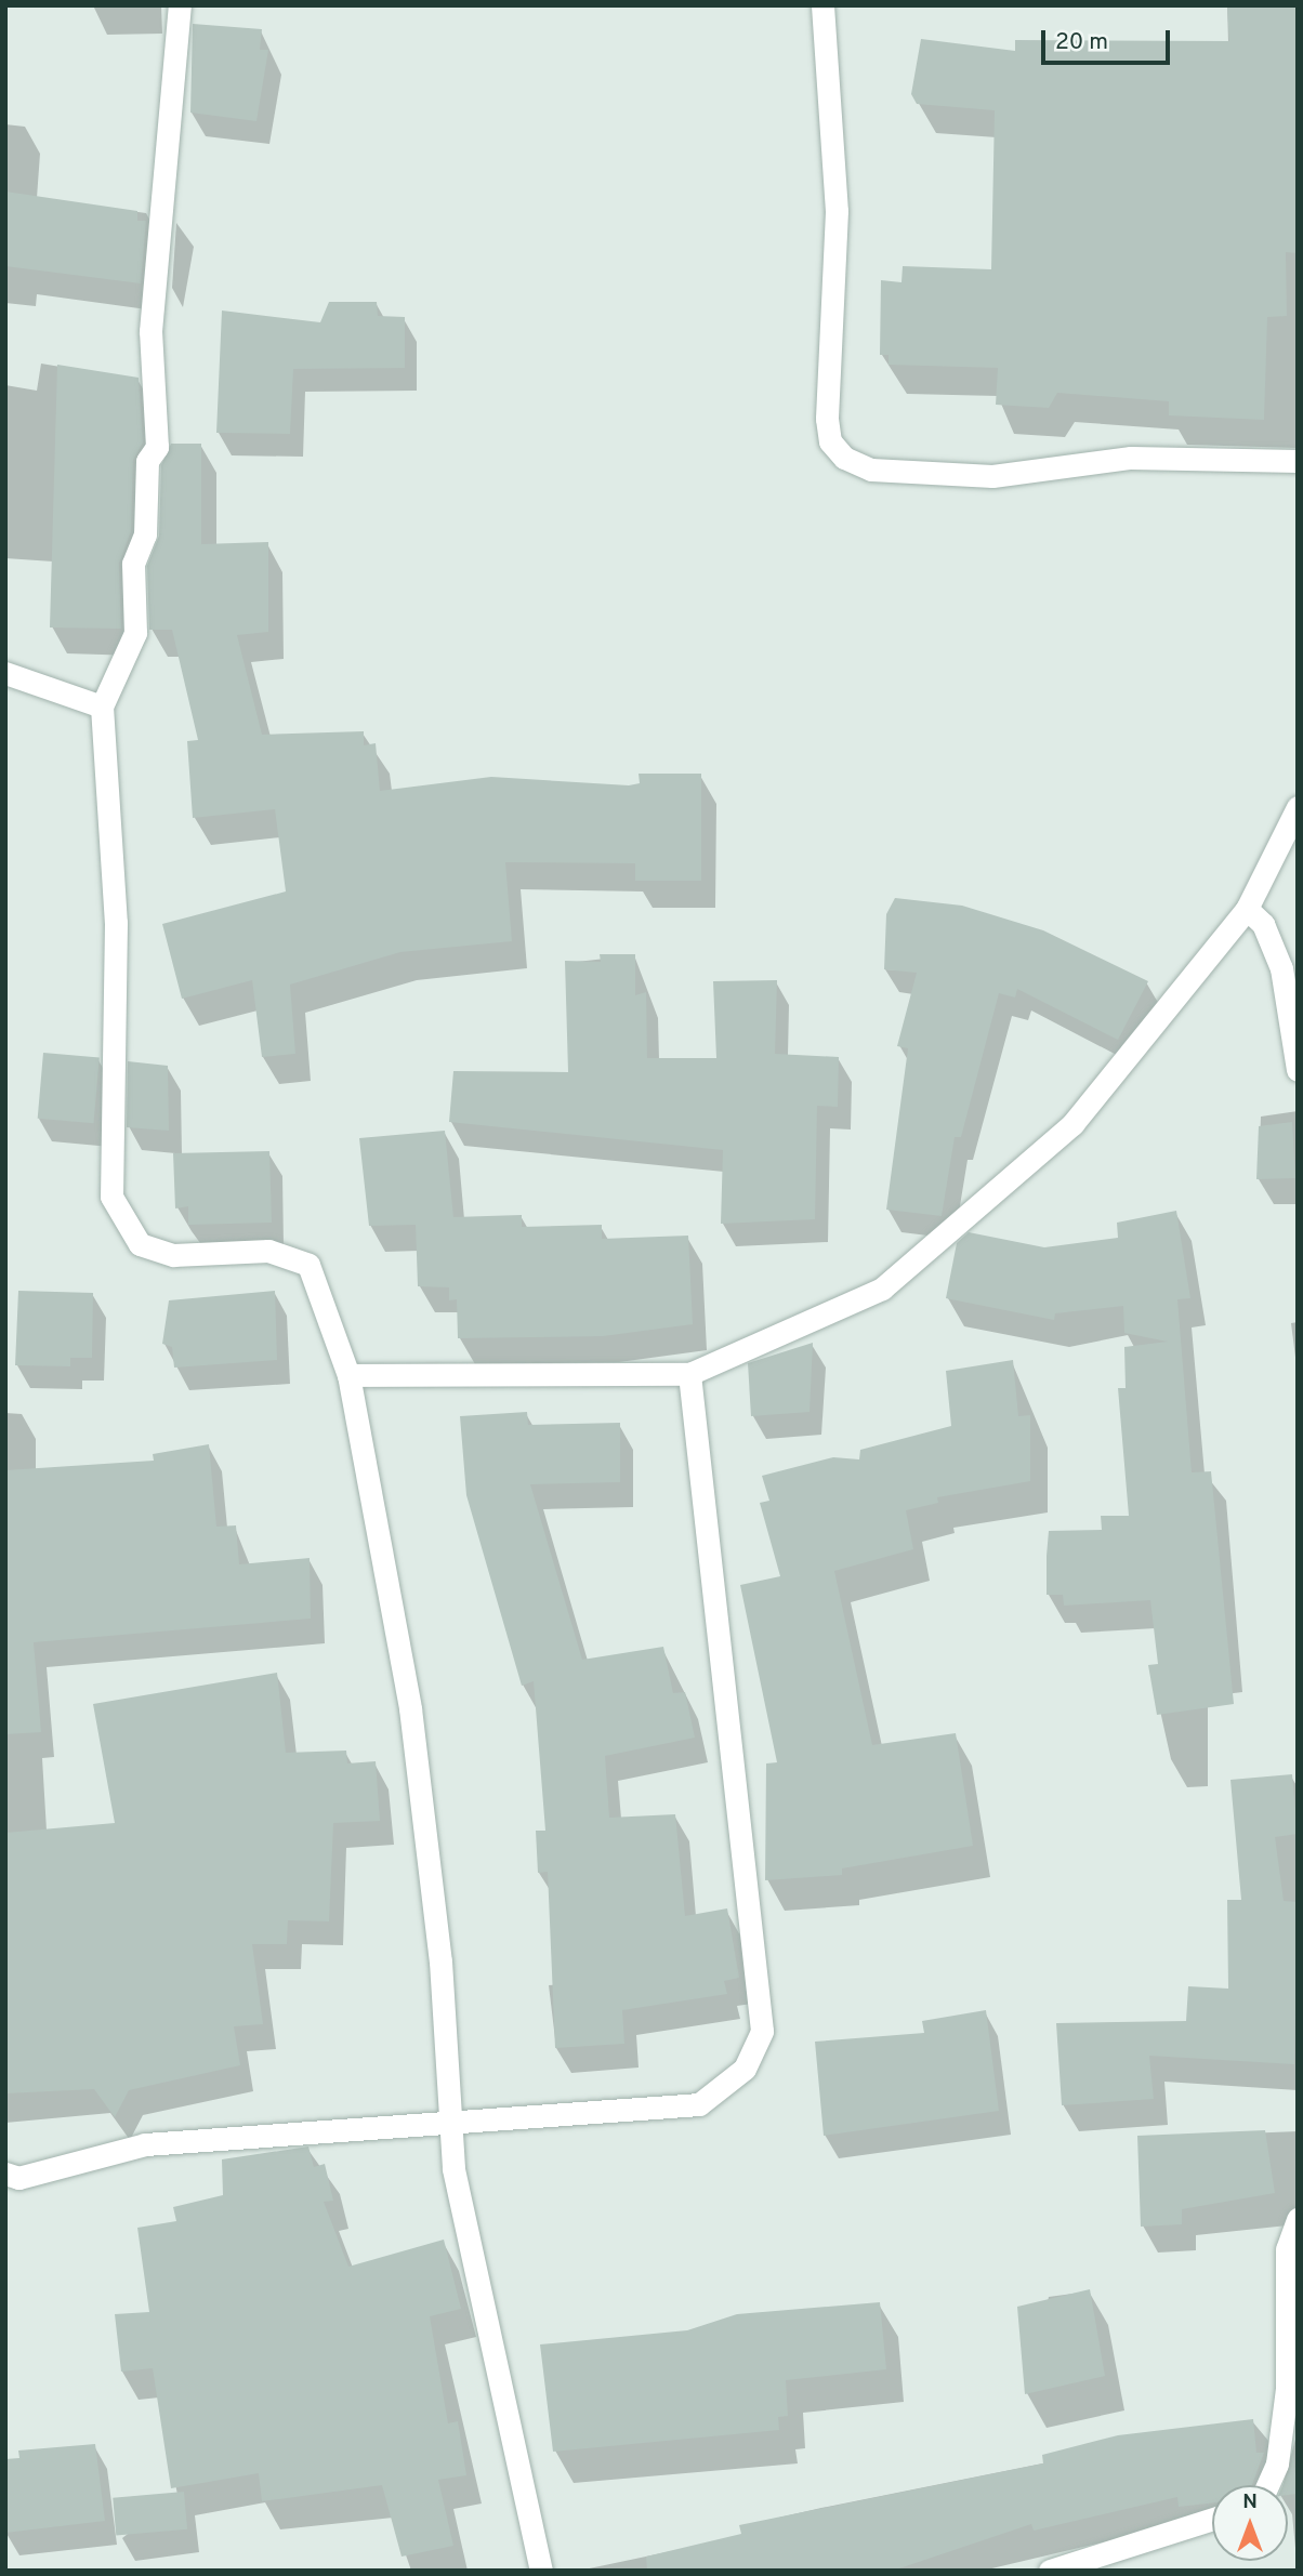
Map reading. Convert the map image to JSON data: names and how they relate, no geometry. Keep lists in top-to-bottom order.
{
  "scale_bar": "20 m",
  "north": "top"
}
